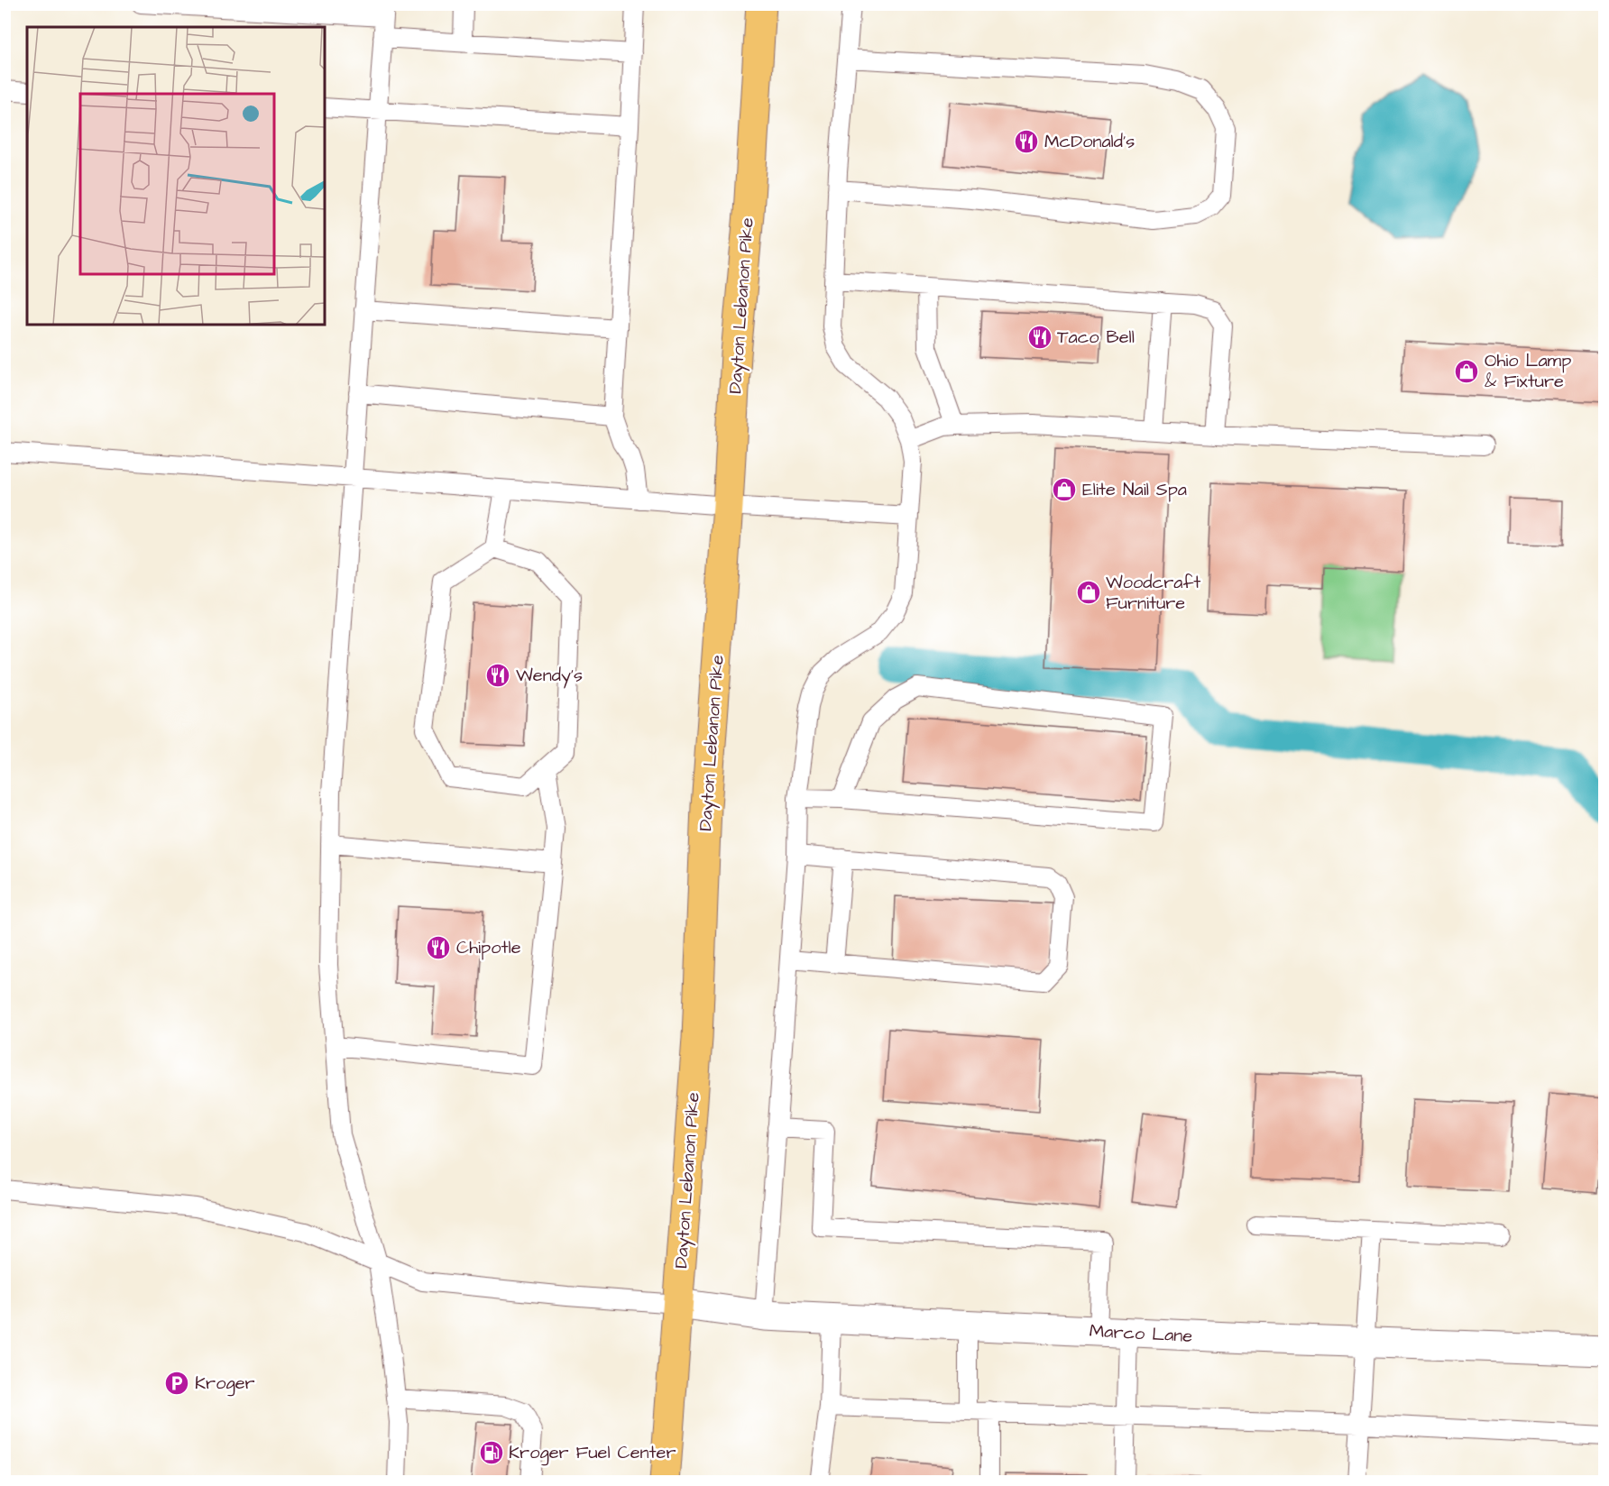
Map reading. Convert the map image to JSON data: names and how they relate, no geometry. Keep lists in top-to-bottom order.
{
  "streets": {
    "main road": ["Dayton Lebanon Pike"],
    "street": ["Marco Lane"]
  },
  "crossings": [
    ["Dayton Lebanon Pike", "Marco Lane"]
  ],
  "places": {
    "restaurant": [
      "McDonald's",
      "Taco Bell",
      "Wendy's",
      "Chipotle"
    ],
    "shop": ["Ohio Lamp & Fixture", "Elite Nail Spa", "Woodcraft Furniture"],
    "parking": ["Kroger"],
    "fuel station": ["Kroger Fuel Center"]
  }
}
